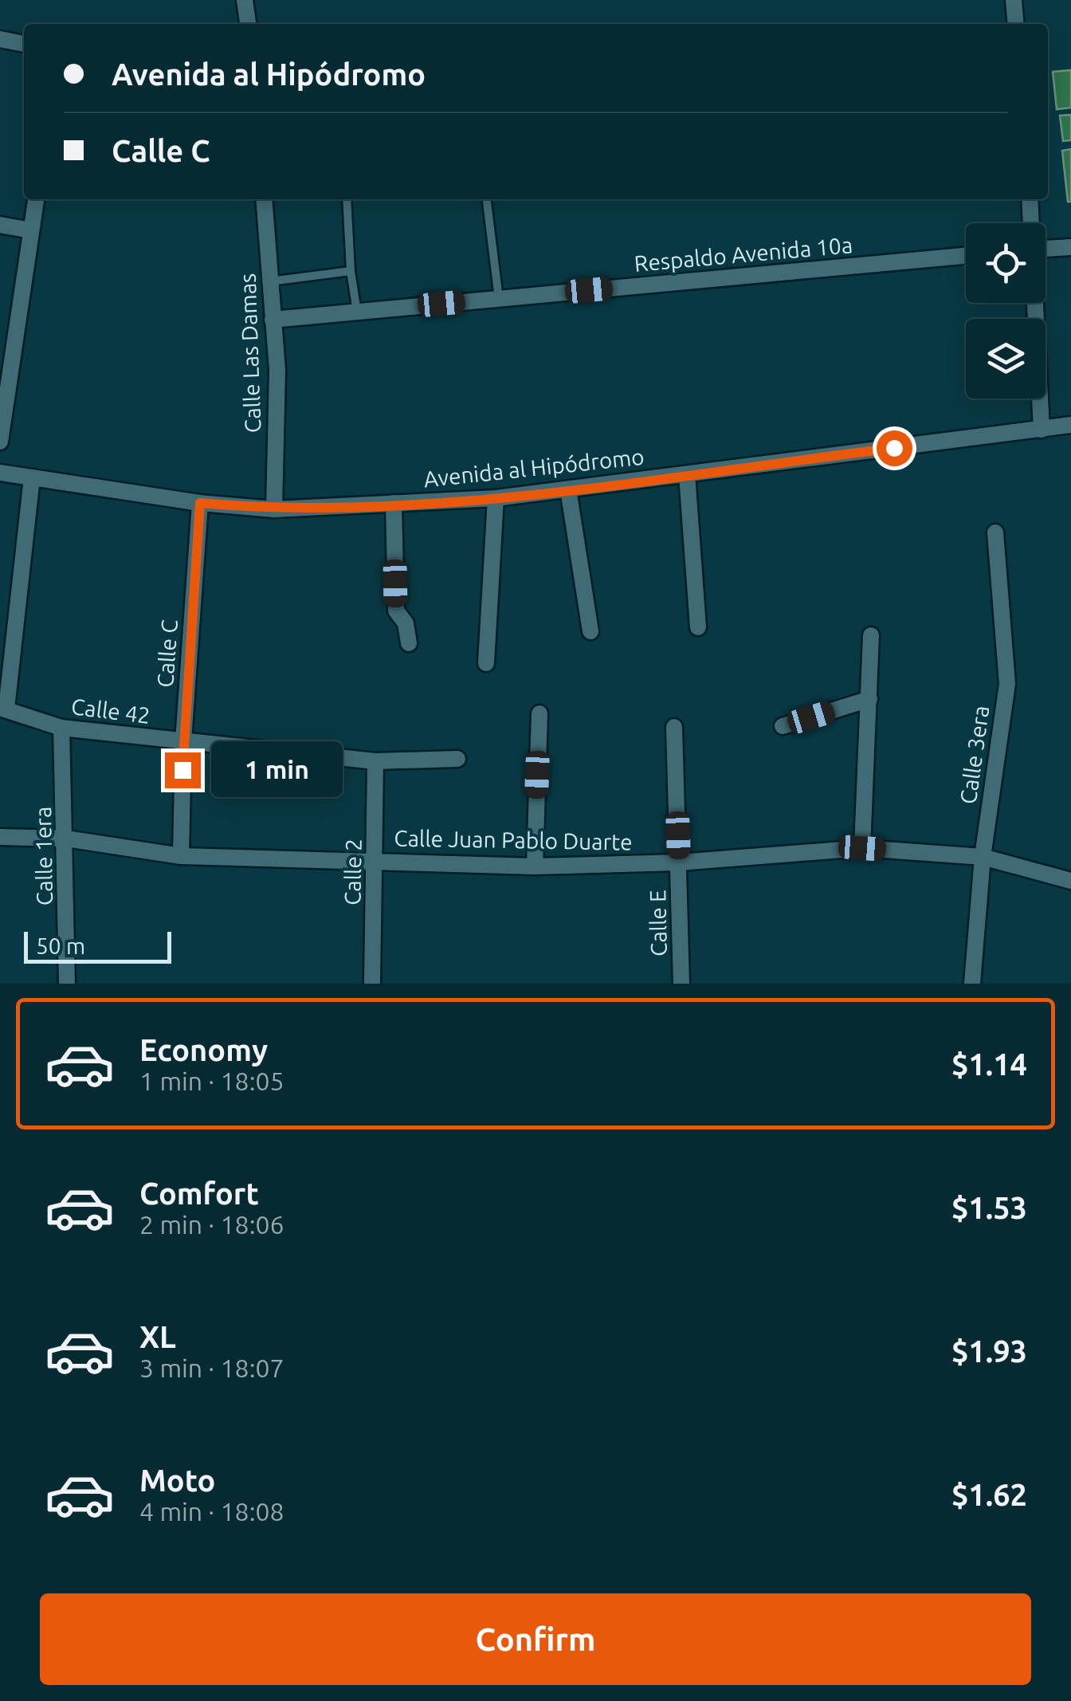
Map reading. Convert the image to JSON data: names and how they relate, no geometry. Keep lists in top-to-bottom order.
{
  "streets": {
    "street": [
      "Respaldo Avenida 10a",
      "Calle Las Damas",
      "Avenida al Hipódromo",
      "Calle C",
      "Calle 42",
      "Calle 3era",
      "Calle Juan Pablo Duarte",
      "Calle 1era",
      "Calle 2",
      "Calle E"
    ]
  },
  "crossings": [
    ["Respaldo Avenida 10a", "Calle Las Damas"],
    ["Calle Las Damas", "Avenida al Hipódromo"],
    ["Avenida al Hipódromo", "Calle C"],
    ["Calle C", "Calle 42"],
    ["Calle C", "Calle Juan Pablo Duarte"],
    ["Calle 42", "Calle 1era"],
    ["Calle 42", "Calle 2"],
    ["Calle 3era", "Calle Juan Pablo Duarte"],
    ["Calle Juan Pablo Duarte", "Calle 1era"],
    ["Calle Juan Pablo Duarte", "Calle 2"],
    ["Calle Juan Pablo Duarte", "Calle E"]
  ],
  "scale_bar": "50 m",
  "page": {
    "banner": ["Avenida al Hipódromo", "Calle C"],
    "bubble": "1 min",
    "scale": "50 m",
    "list": [
      {
        "name": "Economy",
        "note": "1 min · 18:05",
        "value": "$1.14"
      },
      {
        "name": "Comfort",
        "note": "2 min · 18:06",
        "value": "$1.53"
      },
      {
        "name": "XL",
        "note": "3 min · 18:07",
        "value": "$1.93"
      },
      {
        "name": "Moto",
        "note": "4 min · 18:08",
        "value": "$1.62"
      }
    ],
    "buttons": "Confirm"
  }
}
